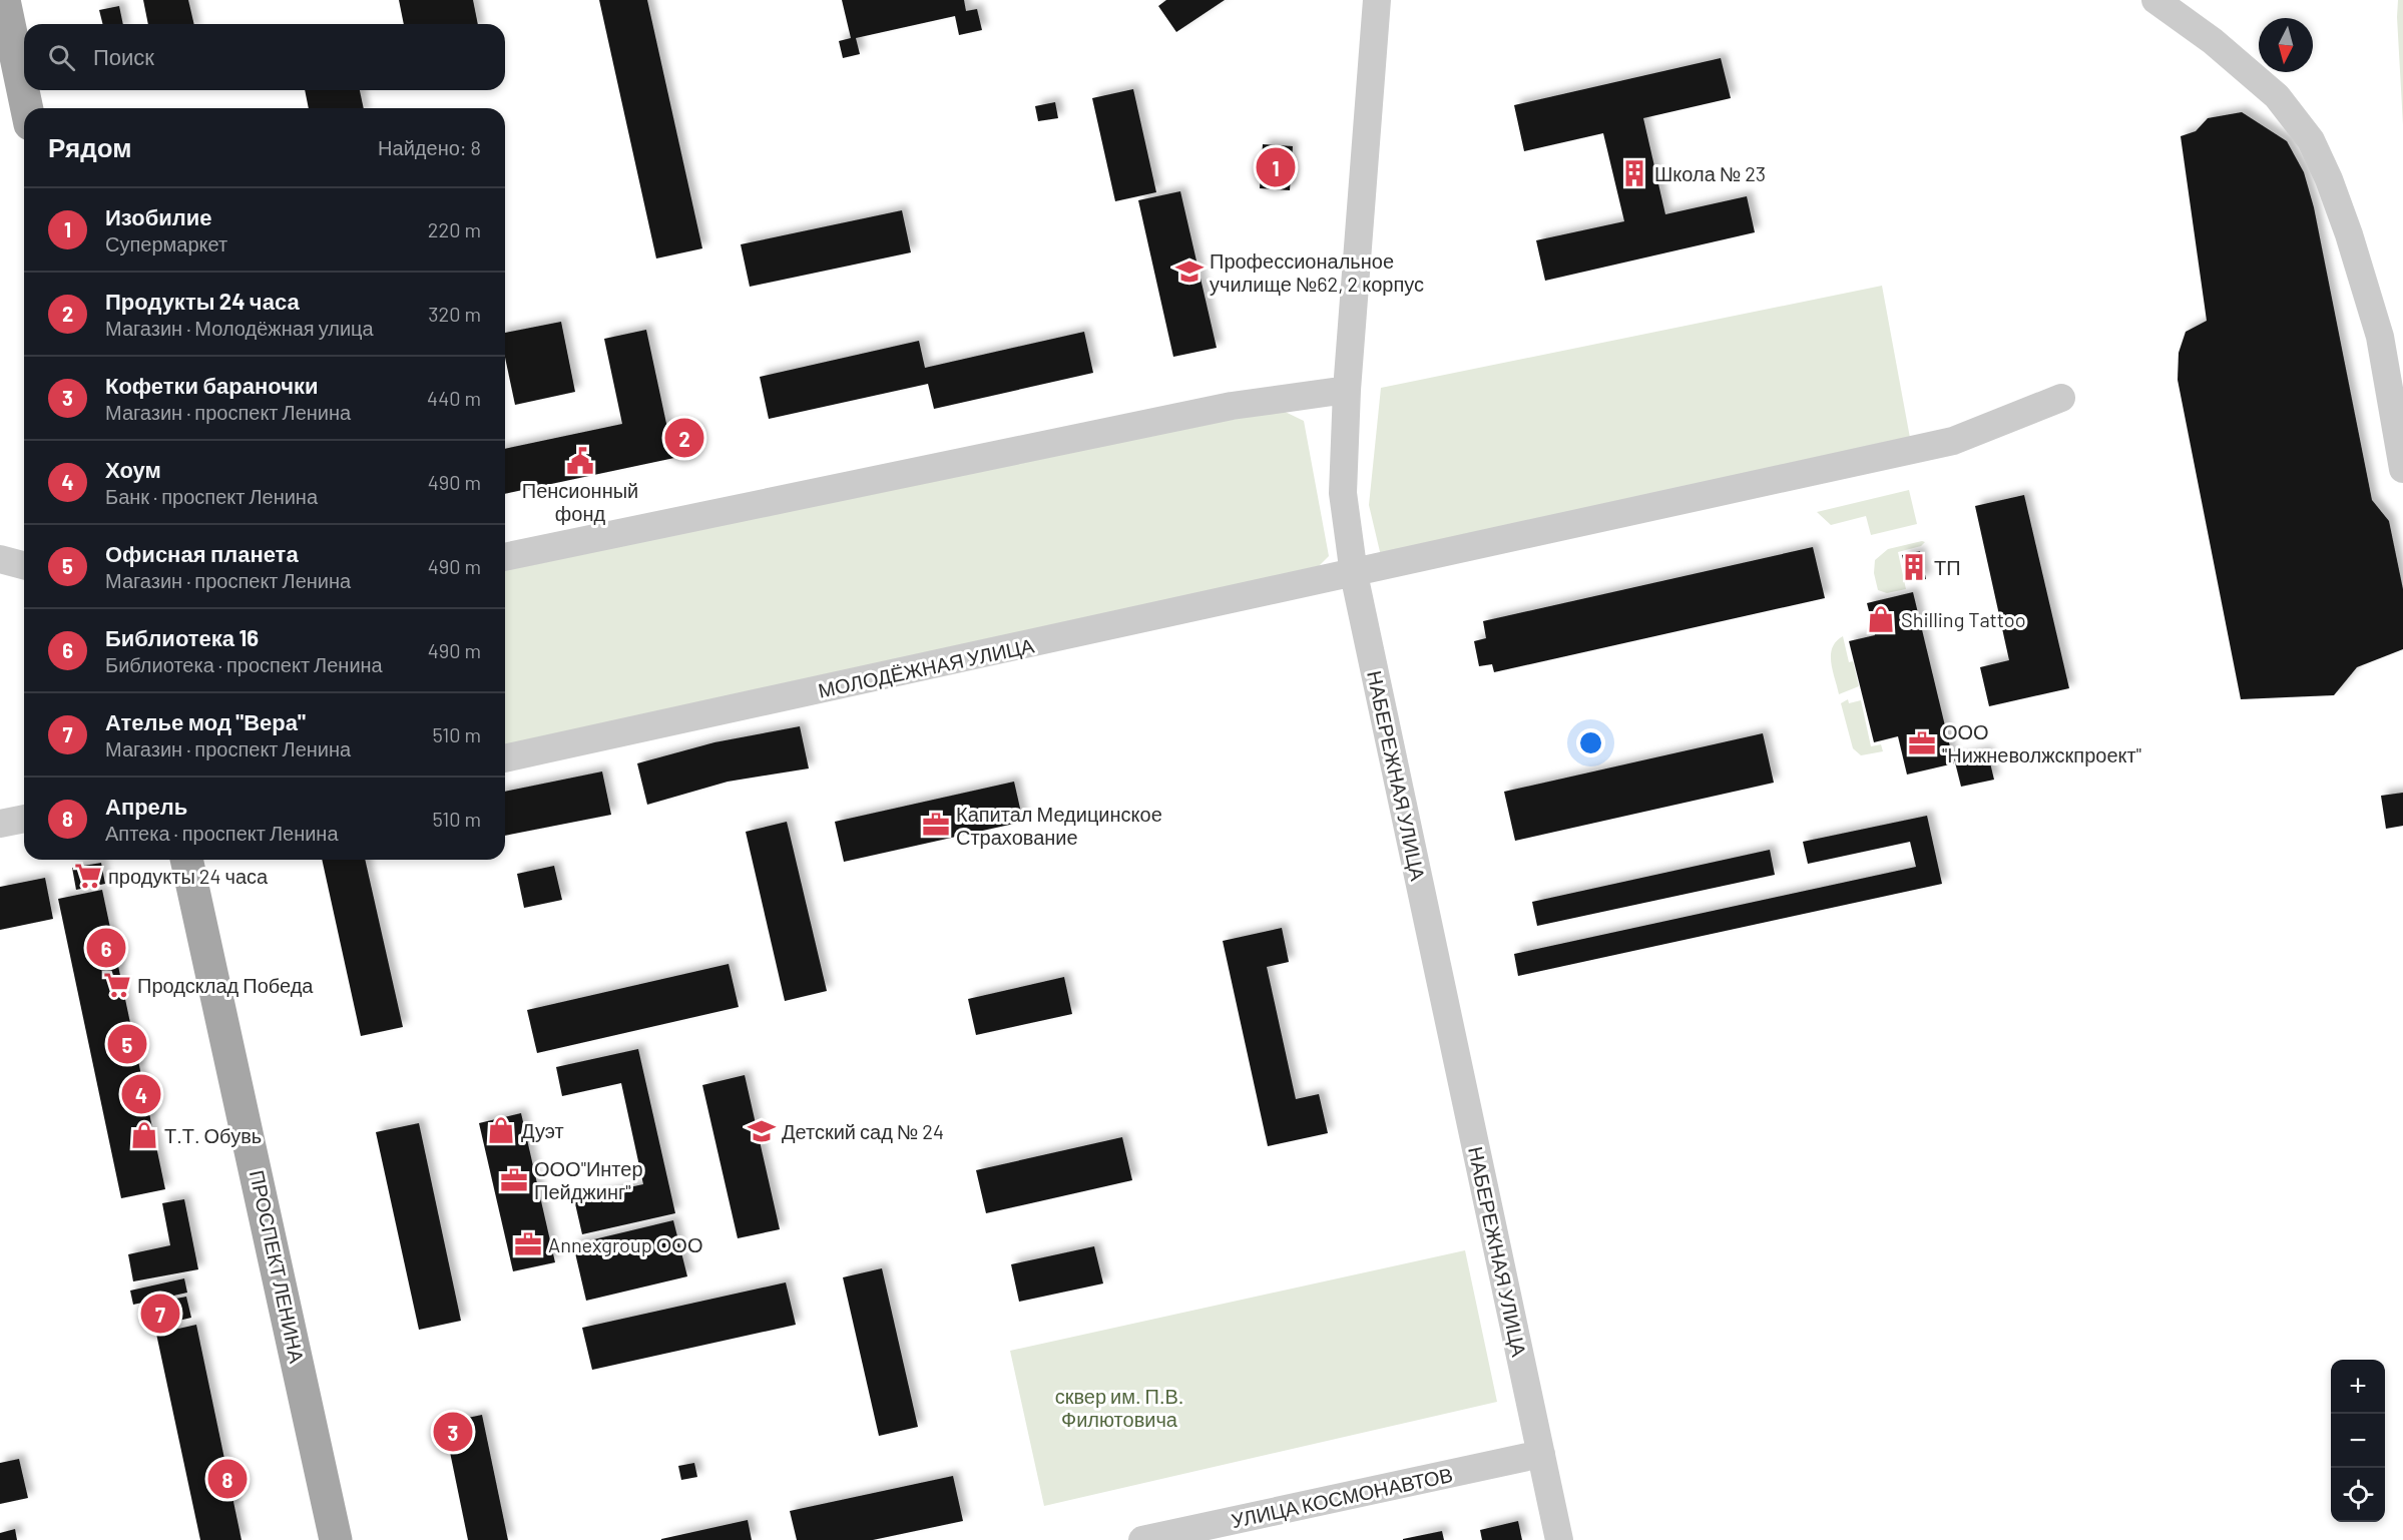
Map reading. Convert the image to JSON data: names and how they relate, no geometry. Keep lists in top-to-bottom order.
{
  "streets": {
    "main road": ["ПРОСПЕКТ ЛЕНИНА"],
    "street": ["МОЛОДЁЖНАЯ УЛИЦА", "НАБЕРЕЖНАЯ УЛИЦА", "УЛИЦА КОСМОНАВТОВ"]
  },
  "crossings": [
    ["МОЛОДЁЖНАЯ УЛИЦА", "НАБЕРЕЖНАЯ УЛИЦА"],
    ["НАБЕРЕЖНАЯ УЛИЦА", "УЛИЦА КОСМОНАВТОВ"]
  ],
  "parks": ["сквер им. П.В. Филютовича"],
  "places": {
    "building": ["Школа № 23", "ТП"],
    "school or university": ["Профессиональное училище №62, 2 корпус", "Детский сад № 24"],
    "public building": ["Пенсионный фонд"],
    "shop": ["Shilling Tattoo", "Дуэт", "Т.Т. Обувь"],
    "office": [
      "ООО \"Нижневолжскпроект\"",
      "Капитал Медицинское Страхование",
      "ООО\"Интер Пейджинг\"",
      "Annexgroup ООО"
    ],
    "supermarket": ["продукты 24 часа", "Продсклад Победа"]
  },
  "north": "bottom",
  "page": {
    "search": "Поиск",
    "heading": ["Рядом", "Найдено: 8"],
    "pins": [
      "1",
      "2",
      "6",
      "5",
      "4",
      "7",
      "3",
      "8"
    ],
    "list": [
      {
        "mark": "1",
        "name": "Изобилие",
        "note": "Супермаркет",
        "value": "220 m"
      },
      {
        "mark": "2",
        "name": "Продукты 24 часа",
        "note": "Магазин · Молодёжная улица",
        "value": "320 m"
      },
      {
        "mark": "3",
        "name": "Кофетки бараночки",
        "note": "Магазин · проспект Ленина",
        "value": "440 m"
      },
      {
        "mark": "4",
        "name": "Хоум",
        "note": "Банк · проспект Ленина",
        "value": "490 m"
      },
      {
        "mark": "5",
        "name": "Офисная планета",
        "note": "Магазин · проспект Ленина",
        "value": "490 m"
      },
      {
        "mark": "6",
        "name": "Библиотека 16",
        "note": "Библиотека · проспект Ленина",
        "value": "490 m"
      },
      {
        "mark": "7",
        "name": "Ателье мод \"Вера\"",
        "note": "Магазин · проспект Ленина",
        "value": "510 m"
      },
      {
        "mark": "8",
        "name": "Апрель",
        "note": "Аптека · проспект Ленина",
        "value": "510 m"
      }
    ],
    "map_buttons": ["+", "−"]
  }
}
